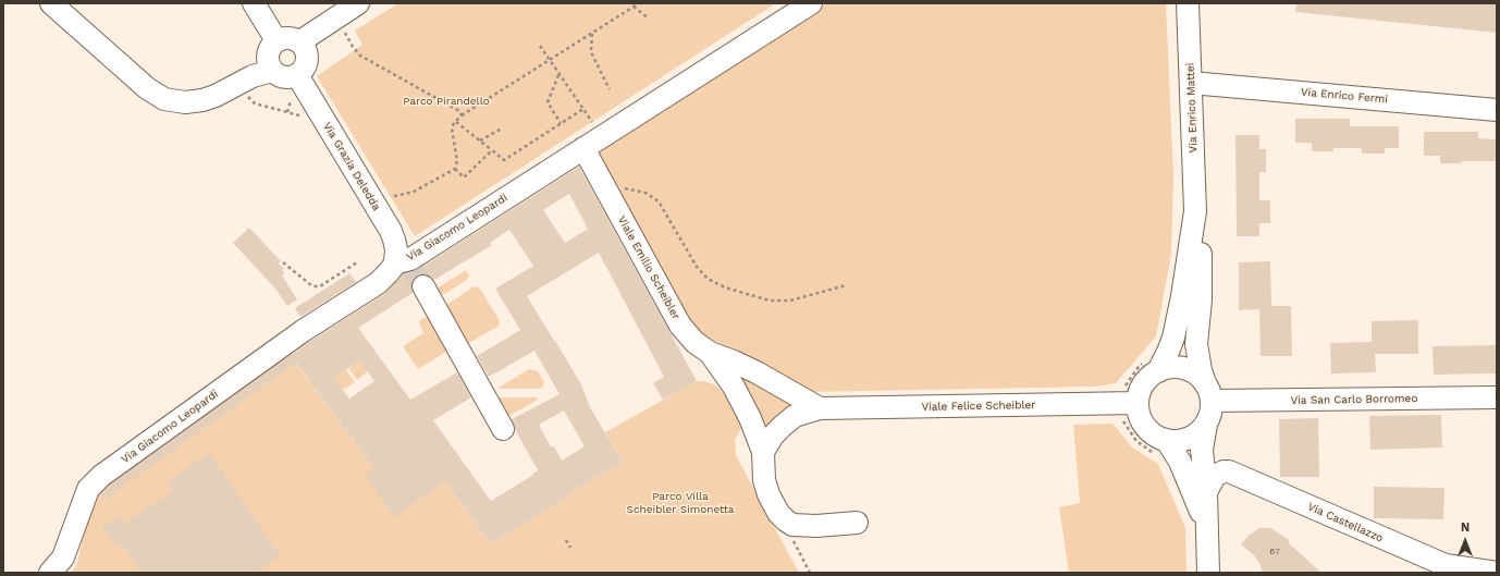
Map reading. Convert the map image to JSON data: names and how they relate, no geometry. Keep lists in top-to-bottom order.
{
  "streets": {
    "street": [
      "Via Enrico Fermi",
      "Via Enrico Mattei",
      "Via Grazia Deledda",
      "Via Giacomo Leopardi",
      "Viale Emilio Scheibler",
      "Via San Carlo Borromeo",
      "Viale Felice Scheibler",
      "Via Castellazzo"
    ]
  },
  "crossings": [
    ["Via Enrico Fermi", "Via Enrico Mattei"],
    ["Via Enrico Mattei", "Via San Carlo Borromeo"],
    ["Via Enrico Mattei", "Viale Felice Scheibler"],
    ["Via Grazia Deledda", "Via Giacomo Leopardi"],
    ["Via Giacomo Leopardi", "Viale Emilio Scheibler"],
    ["Viale Emilio Scheibler", "Viale Felice Scheibler"],
    ["Via San Carlo Borromeo", "Viale Felice Scheibler"]
  ],
  "parks": ["Parco Pirandello", "Parco Villa Scheibler Simonetta"],
  "house_numbers": ["67"],
  "north": "top"
}
